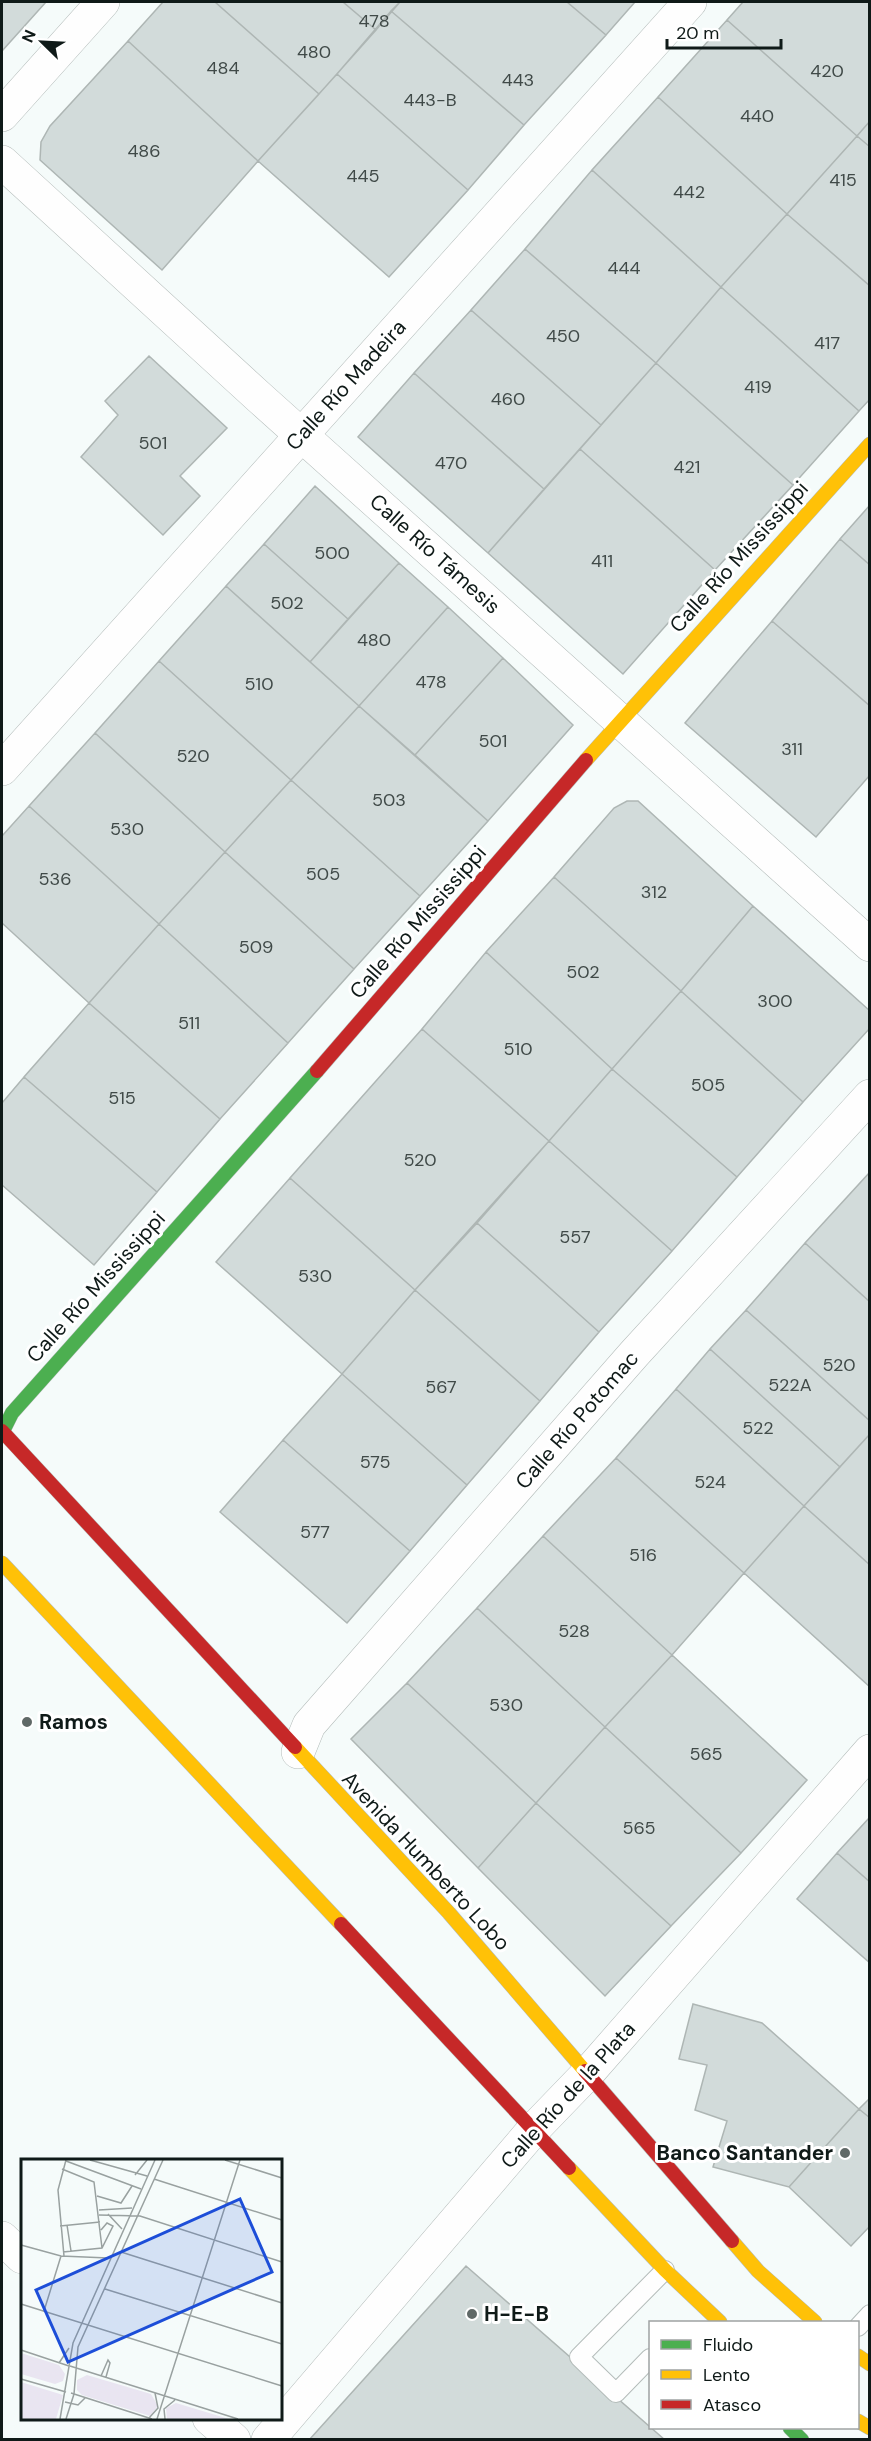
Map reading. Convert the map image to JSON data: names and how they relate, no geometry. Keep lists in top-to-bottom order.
{
  "streets": {
    "main road": ["Calle Río Mississippi", "Avenida Humberto Lobo"],
    "street": [
      "Calle Río Madeira",
      "Calle Río Támesis",
      "Calle Río Potomac",
      "Calle Río de la Plata"
    ]
  },
  "crossings": [
    ["Calle Río Madeira", "Calle Río Támesis"],
    ["Calle Río Támesis", "Calle Río Mississippi"],
    ["Calle Río Mississippi", "Avenida Humberto Lobo"],
    ["Calle Río Potomac", "Avenida Humberto Lobo"],
    ["Avenida Humberto Lobo", "Calle Río de la Plata"]
  ],
  "places": ["Ramos", "Banco Santander", "H-E-B"],
  "house_numbers": [
    "478",
    "480",
    "484",
    "420",
    "443",
    "443-B",
    "440",
    "486",
    "445",
    "415",
    "442",
    "444",
    "450",
    "417",
    "419",
    "460",
    "501",
    "470",
    "421",
    "500",
    "411",
    "502",
    "480",
    "478",
    "510",
    "501",
    "311",
    "520",
    "503",
    "530",
    "505",
    "536",
    "312",
    "509",
    "502",
    "300",
    "511",
    "510",
    "505",
    "515",
    "520",
    "557",
    "530",
    "520",
    "522A",
    "567",
    "522",
    "575",
    "524",
    "577",
    "516",
    "528",
    "530",
    "565",
    "565"
  ],
  "legend": ["Fluido", "Lento", "Atasco"],
  "scale_bar": "20 m",
  "north": "top left"
}
